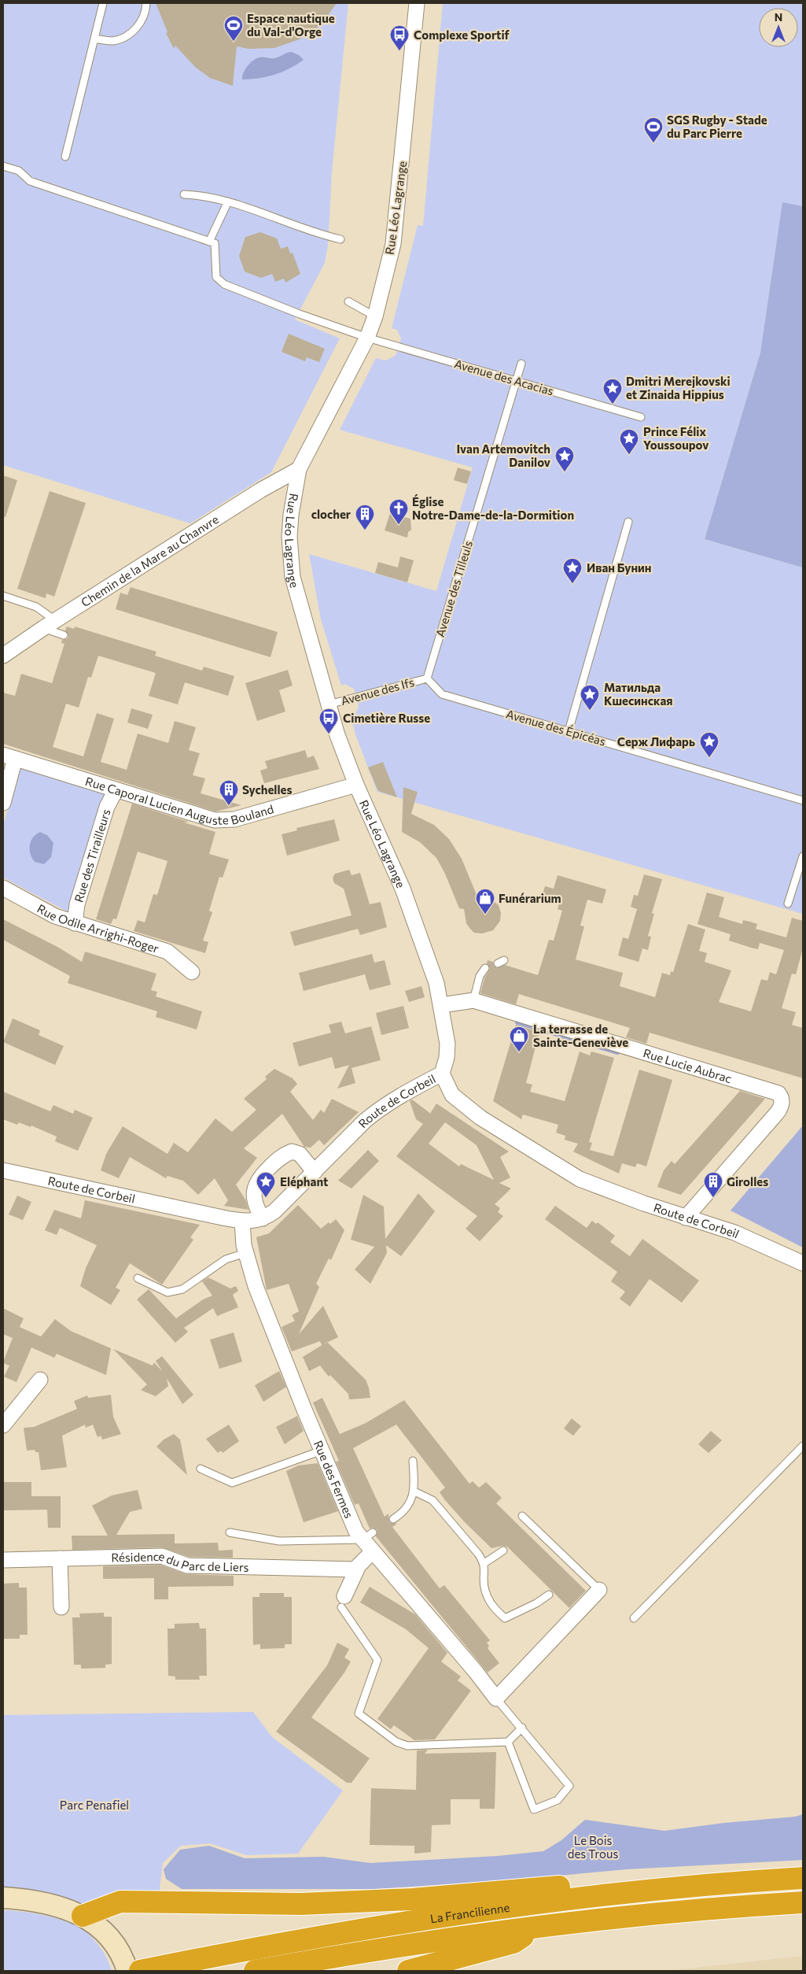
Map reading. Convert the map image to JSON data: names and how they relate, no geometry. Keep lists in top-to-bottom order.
{
  "streets": {
    "highway": ["La Francilienne"],
    "street": [
      "Rue Léo Lagrange",
      "Chemin de la Mare au Chanvre",
      "Rue Caporal Lucien Auguste Bouland",
      "Rue des Tirailleurs",
      "Rue Odile Arrighi-Roger",
      "Rue Lucie Aubrac",
      "Route de Corbeil",
      "Rue des Fermes",
      "Résidence du Parc de Liers"
    ],
    "lane": [
      "Avenue des Acacias",
      "Avenue des Tilleuls",
      "Avenue des Ifs",
      "Avenue des Épicéas"
    ]
  },
  "crossings": [
    ["Rue Léo Lagrange", "Avenue des Acacias"],
    ["Rue Léo Lagrange", "Chemin de la Mare au Chanvre"],
    ["Rue Léo Lagrange", "Avenue des Ifs"],
    ["Rue Léo Lagrange", "Rue Caporal Lucien Auguste Bouland"],
    ["Rue Léo Lagrange", "Rue Lucie Aubrac"],
    ["Rue Léo Lagrange", "Route de Corbeil"],
    ["Avenue des Acacias", "Avenue des Tilleuls"],
    ["Avenue des Tilleuls", "Avenue des Ifs"],
    ["Avenue des Tilleuls", "Avenue des Épicéas"],
    ["Avenue des Ifs", "Avenue des Épicéas"],
    ["Rue Caporal Lucien Auguste Bouland", "Rue des Tirailleurs"],
    ["Rue des Tirailleurs", "Rue Odile Arrighi-Roger"],
    ["Rue Lucie Aubrac", "Route de Corbeil"],
    ["Route de Corbeil", "Rue des Fermes"]
  ],
  "parks": ["Parc Penafiel", "Le Bois des Trous"],
  "places": {
    "sports": ["Espace nautique du Val-d'Orge", "SGS Rugby - Stade du Parc Pierre"],
    "bus stop": ["Complexe Sportif", "Cimetière Russe"],
    "place": [
      "Dmitri Merejkovski et Zinaida Hippius",
      "Prince Félix Youssoupov",
      "Ivan Artemovitch Danilov",
      "Иван Бунин",
      "Матильда Кшесинская",
      "Серж Лифарь",
      "Eléphant"
    ],
    "church": ["Église Notre-Dame-de-la-Dormition"],
    "building": ["clocher", "Sychelles", "Girolles"],
    "shop": ["Funérarium", "La terrasse de Sainte-Geneviève"]
  },
  "north": "top"
}
